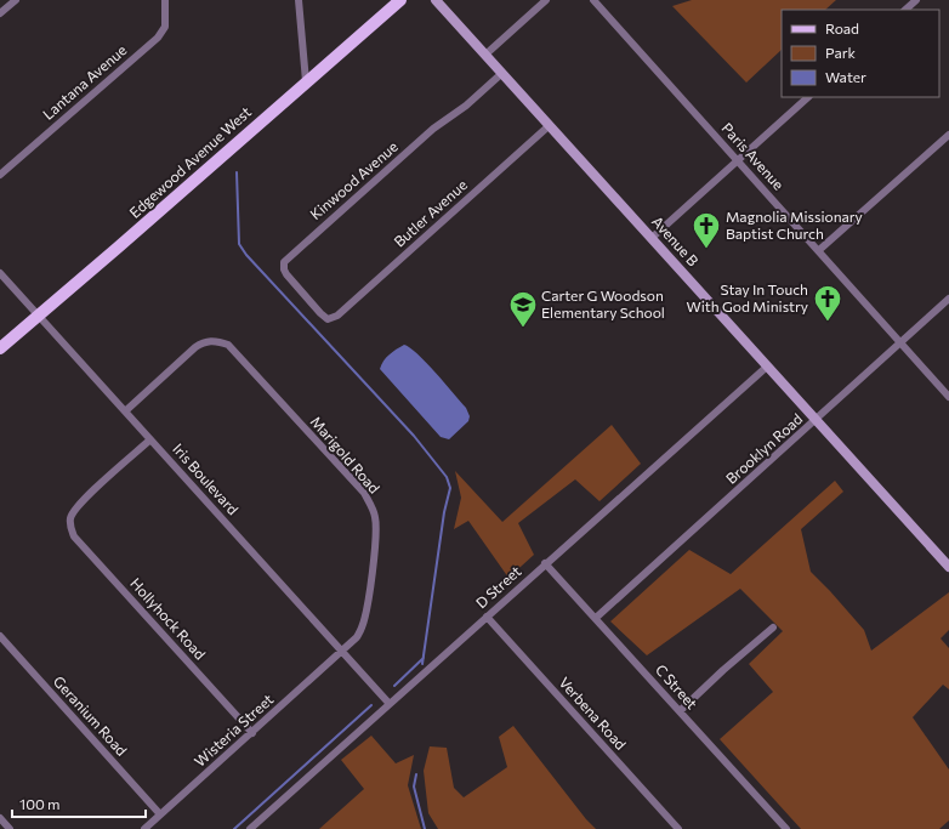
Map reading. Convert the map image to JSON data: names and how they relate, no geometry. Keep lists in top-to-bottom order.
{
  "streets": {
    "main road": ["Edgewood Avenue West", "Avenue B"],
    "street": [
      "Lantana Avenue",
      "Paris Avenue",
      "Kinwood Avenue",
      "Butler Avenue",
      "Brooklyn Road",
      "Marigold Road",
      "Iris Boulevard",
      "D Street",
      "Hollyhock Road",
      "C Street",
      "Verbena Road",
      "Geranium Road",
      "Wisteria Street"
    ]
  },
  "crossings": [
    ["Paris Avenue", "Brooklyn Road"],
    ["Edgewood Avenue West", "Iris Boulevard"],
    ["Kinwood Avenue", "Butler Avenue"],
    ["Kinwood Avenue", "Avenue B"],
    ["Butler Avenue", "Avenue B"],
    ["Avenue B", "Brooklyn Road"],
    ["Avenue B", "D Street"],
    ["Brooklyn Road", "C Street"],
    ["Marigold Road", "Iris Boulevard"],
    ["Marigold Road", "Wisteria Street"],
    ["Iris Boulevard", "D Street"],
    ["Iris Boulevard", "Hollyhock Road"],
    ["Iris Boulevard", "Wisteria Street"],
    ["D Street", "C Street"],
    ["D Street", "Verbena Road"],
    ["Hollyhock Road", "Wisteria Street"],
    ["Geranium Road", "Wisteria Street"]
  ],
  "places": {
    "church": ["Magnolia Missionary Baptist Church", "Stay In Touch With God Ministry"],
    "school or university": ["Carter G Woodson Elementary School"]
  },
  "legend": ["Road", "Park", "Water"],
  "scale_bar": "100 m"
}
